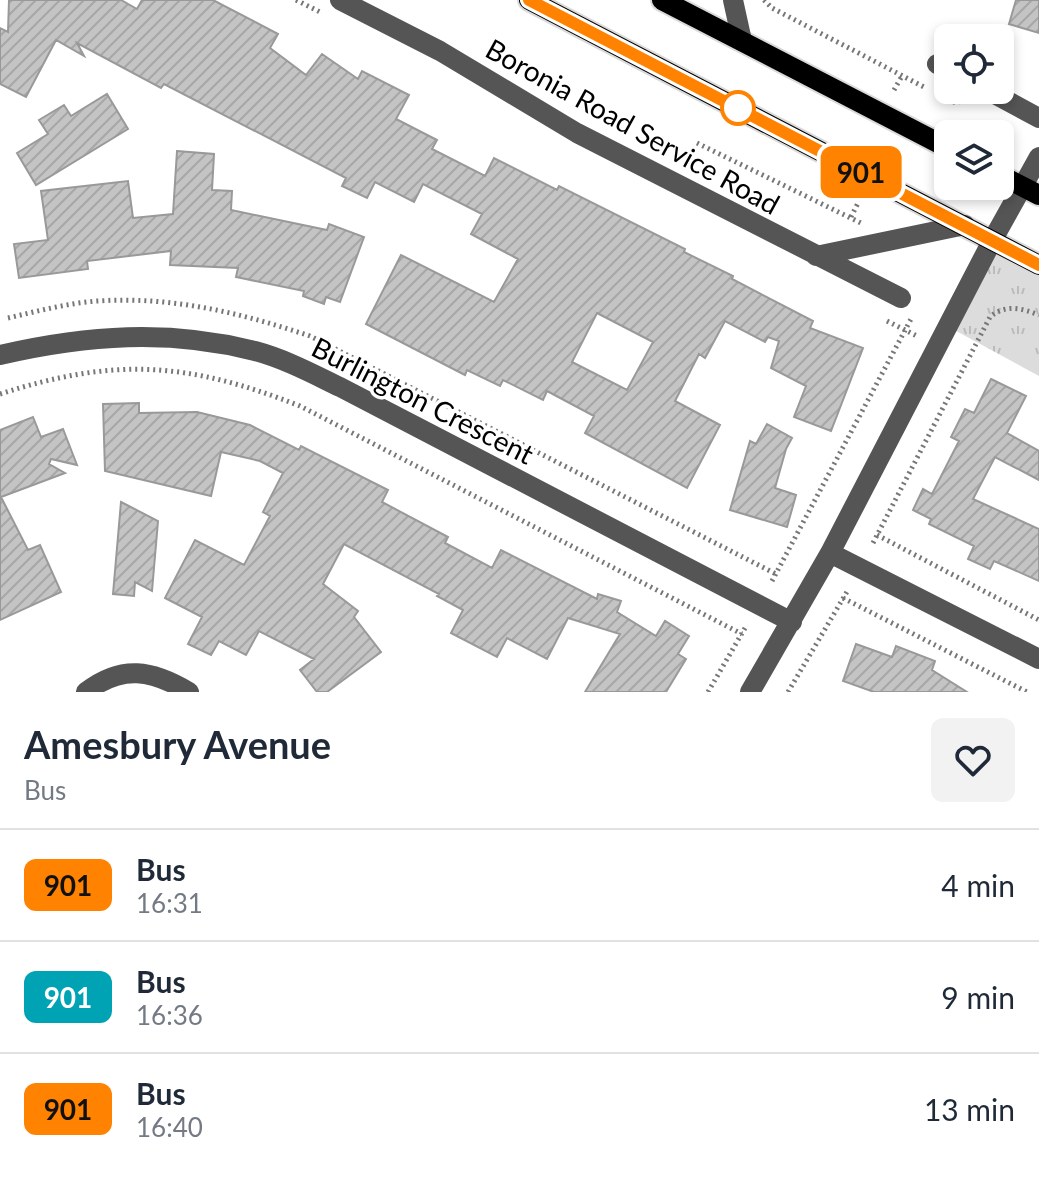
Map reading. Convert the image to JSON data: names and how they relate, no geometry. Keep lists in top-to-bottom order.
{
  "streets": {
    "street": ["Boronia Road Service Road", "Burlington Crescent"]
  },
  "lines": ["bus line 901"],
  "page": {
    "on_map": "901",
    "heading": ["Amesbury Avenue", "Bus"],
    "list": [
      {
        "mark": "901",
        "name": "Bus",
        "note": "16:31",
        "value": "4 min"
      },
      {
        "mark": "901",
        "name": "Bus",
        "note": "16:36",
        "value": "9 min"
      },
      {
        "mark": "901",
        "name": "Bus",
        "note": "16:40",
        "value": "13 min"
      }
    ]
  }
}
